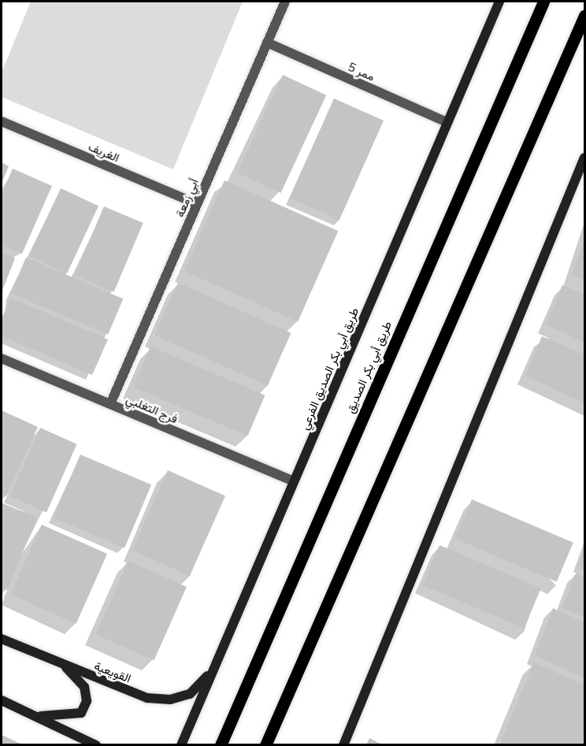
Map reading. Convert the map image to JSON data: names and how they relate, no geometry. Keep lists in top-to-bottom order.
{
  "streets": {
    "main road": ["طريق أبي بكر الصديق"],
    "street": [
      "ممر 5",
      "الغريف",
      "أبي زمعة",
      "طريق أبي بكر الصديق الفرعي",
      "فرج التغلبي",
      "القويعية"
    ]
  },
  "crossings": [
    ["ممر 5", "أبي زمعة"],
    ["ممر 5", "طريق أبي بكر الصديق الفرعي"],
    ["الغريف", "أبي زمعة"],
    ["أبي زمعة", "فرج التغلبي"],
    ["طريق أبي بكر الصديق الفرعي", "فرج التغلبي"],
    ["طريق أبي بكر الصديق الفرعي", "القويعية"]
  ]
}
